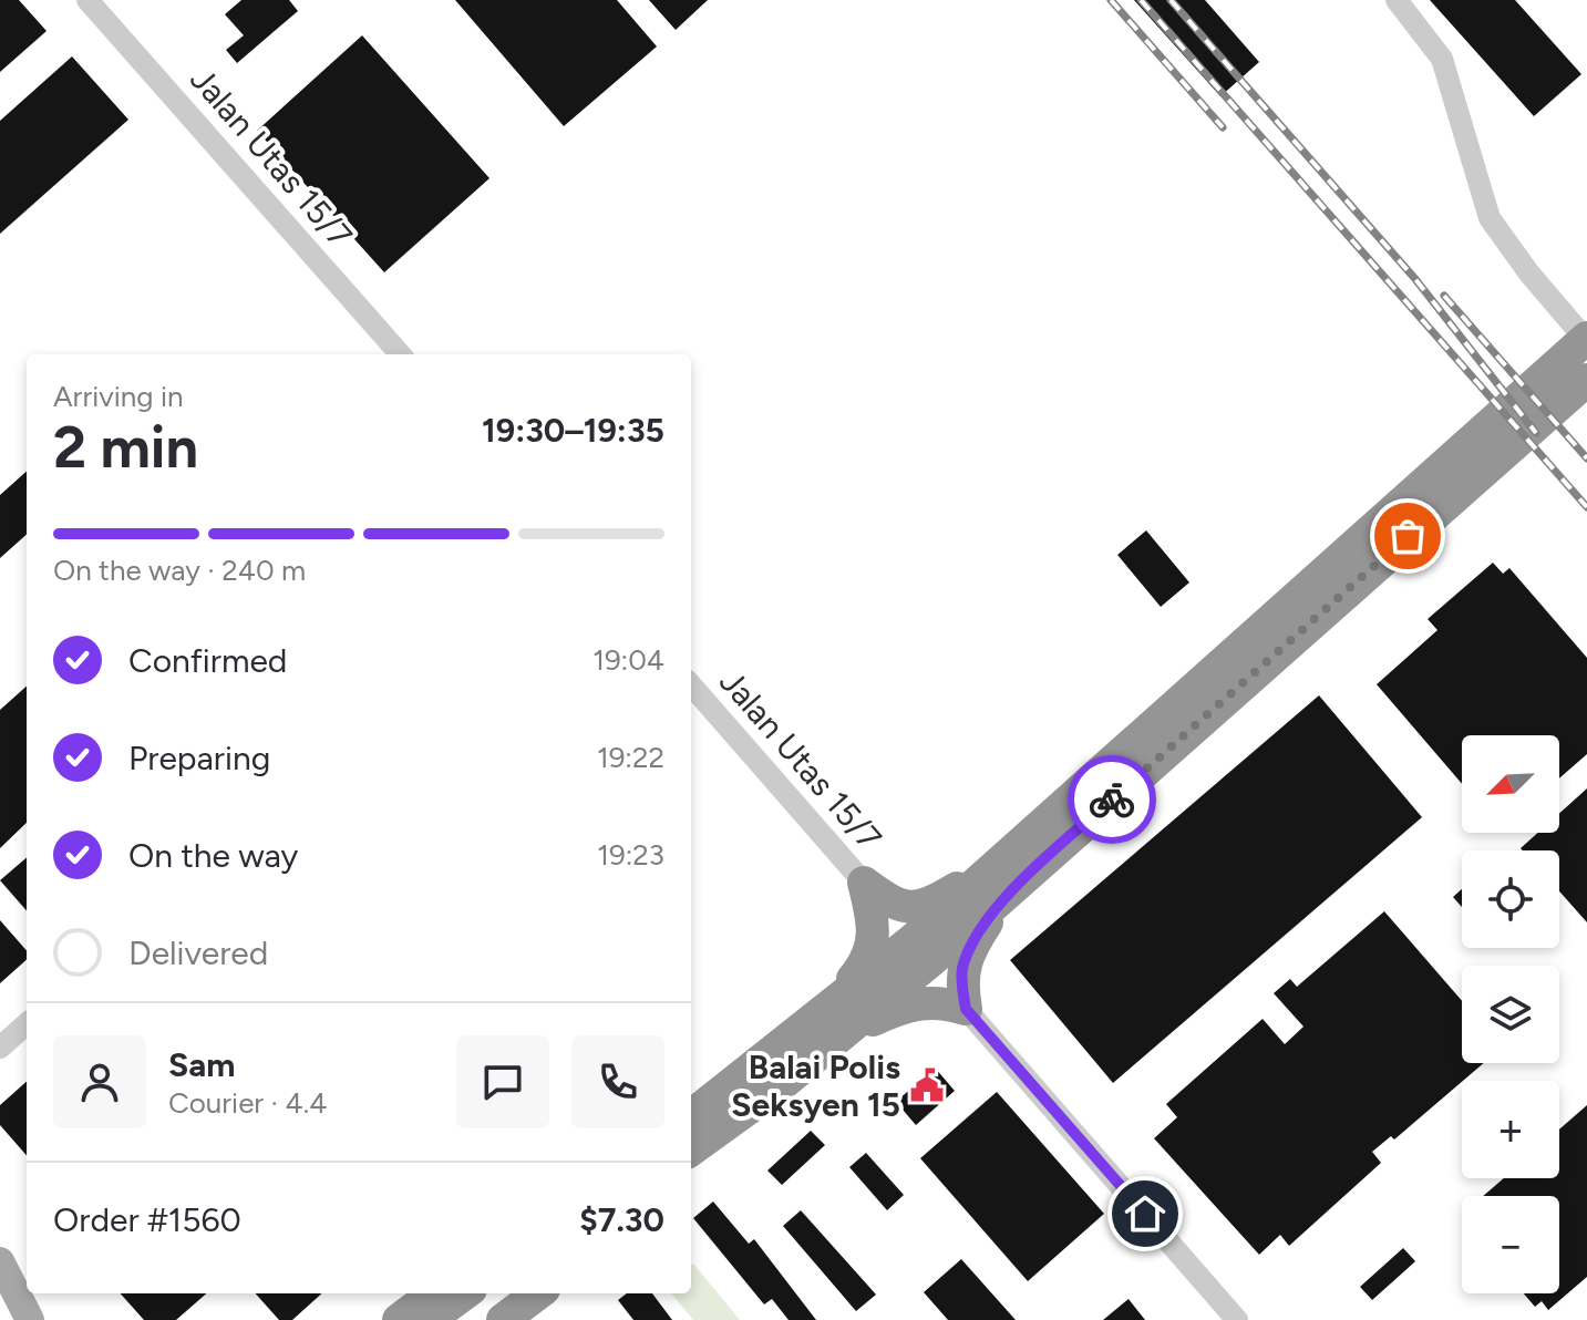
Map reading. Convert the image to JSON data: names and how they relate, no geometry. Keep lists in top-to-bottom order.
{
  "streets": {
    "street": ["Jalan Utas 15/7"]
  },
  "places": {
    "public building": ["Balai Polis Seksyen 15"]
  },
  "north": "bottom left",
  "page": {
    "heading": ["2 min", "Arriving in", "19:30–19:35"],
    "panel": [
      "Sam",
      "Courier · 4.4",
      "Order #1560",
      "$7.30"
    ],
    "bar": "On the way · 240 m",
    "list": [
      ["Confirmed", "19:04"],
      ["Preparing", "19:22"],
      ["On the way", "19:23"],
      "Delivered"
    ],
    "map_buttons": ["+", "−"]
  }
}
